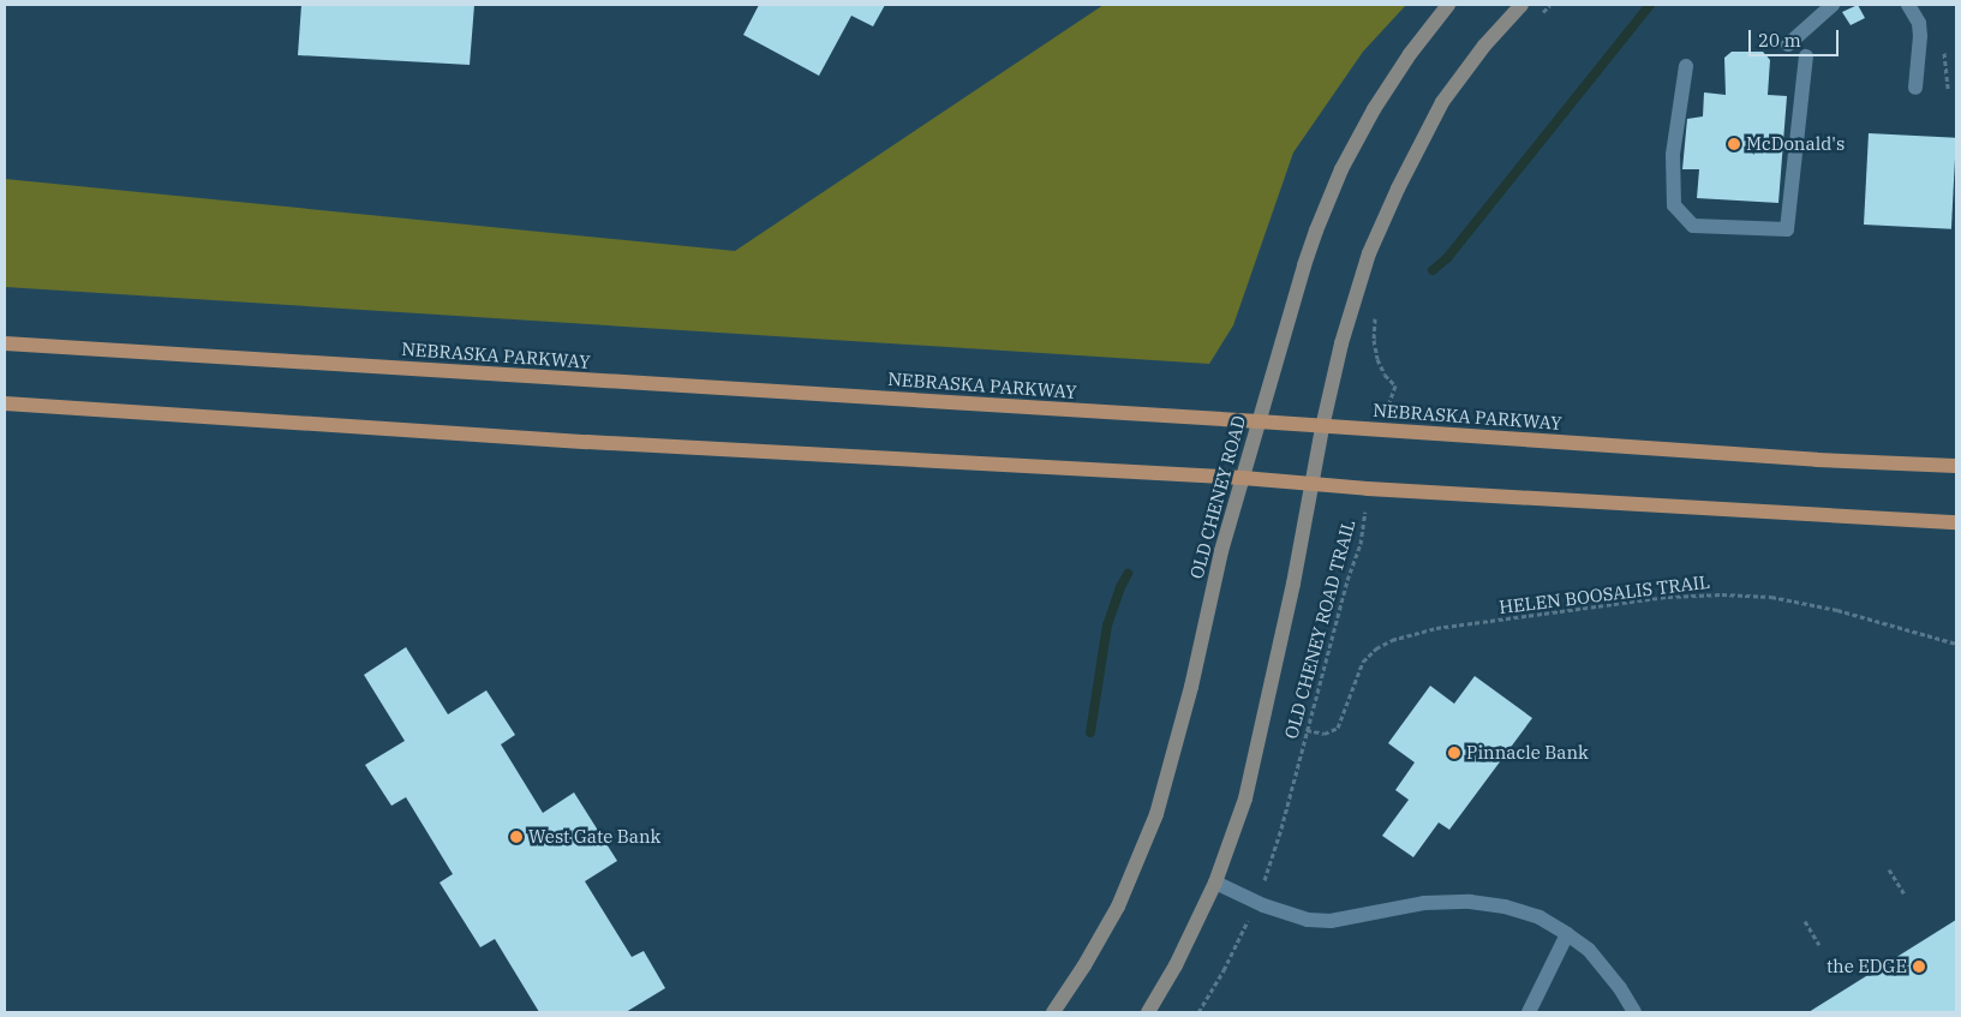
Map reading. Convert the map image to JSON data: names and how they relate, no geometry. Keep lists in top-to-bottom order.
{
  "streets": {
    "main road": ["NEBRASKA PARKWAY", "OLD CHENEY ROAD"],
    "path": ["HELEN BOOSALIS TRAIL", "OLD CHENEY ROAD TRAIL"]
  },
  "crossings": [
    ["NEBRASKA PARKWAY", "OLD CHENEY ROAD"],
    ["HELEN BOOSALIS TRAIL", "OLD CHENEY ROAD TRAIL"]
  ],
  "places": [
    "McDonald's",
    "Pinnacle Bank",
    "West Gate Bank",
    "the EDGE"
  ],
  "scale_bar": "20 m"
}
